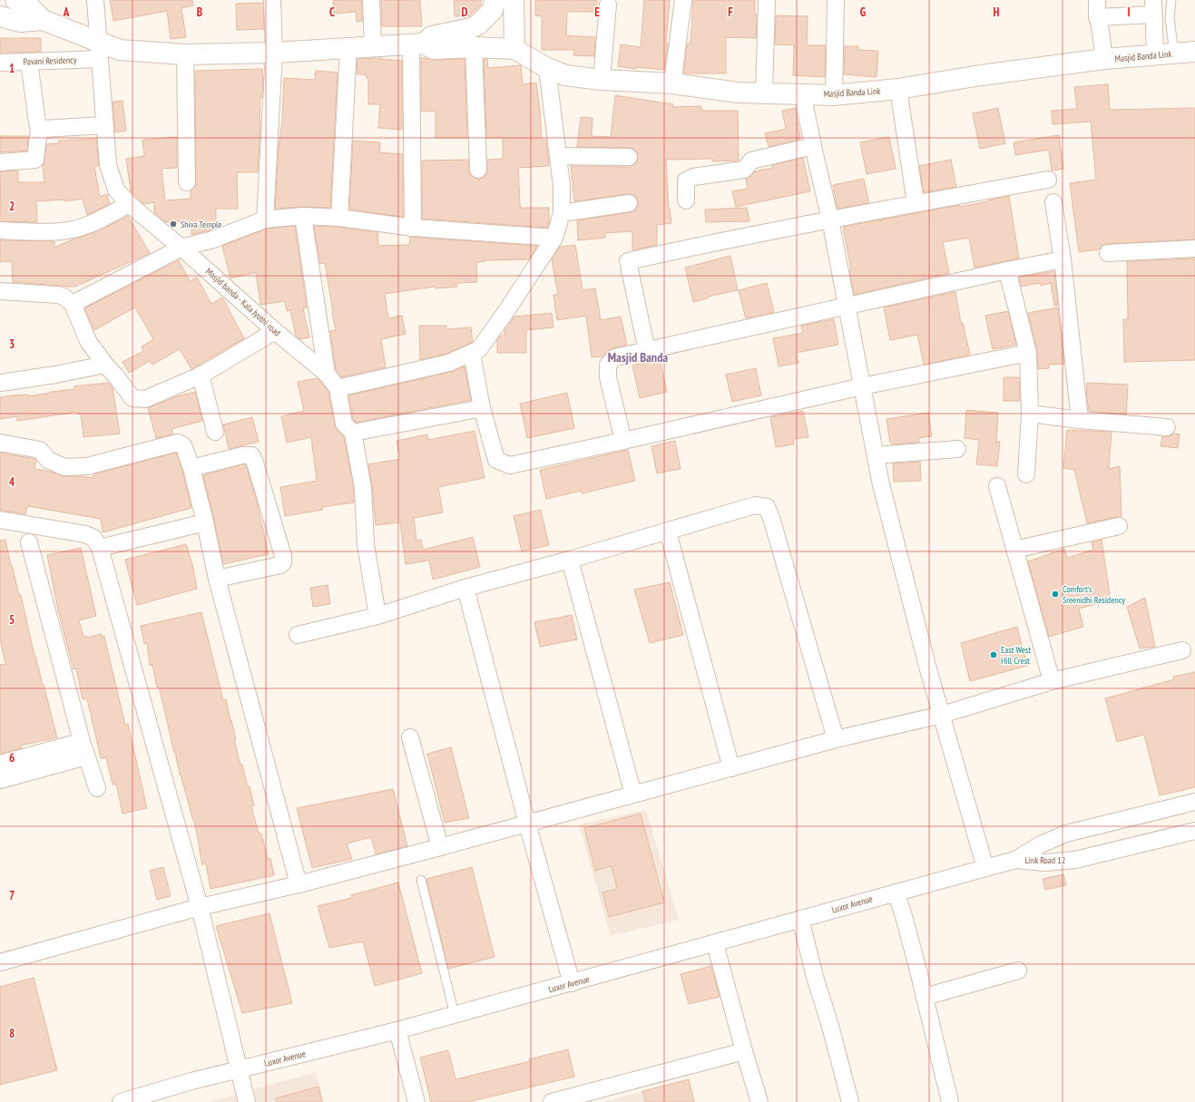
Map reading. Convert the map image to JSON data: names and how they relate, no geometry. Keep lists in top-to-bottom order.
{
  "streets": {
    "main road": ["Masjid Banda Link"],
    "street": [
      "Pavani Residency",
      "Masjid banda - Kala Jyothi road",
      "Link Road 12",
      "Luxor Avenue"
    ]
  },
  "crossings": [
    ["Pavani Residency", "Masjid banda - Kala Jyothi road"],
    ["Link Road 12", "Luxor Avenue"]
  ],
  "districts": ["Masjid Banda"],
  "places": ["Shiva Temple", "Comfort's Sreenidhi Residency", "East West Hill Crest"],
  "grid": {
    "columns": [
      "A",
      "B",
      "C",
      "D",
      "E",
      "F",
      "G",
      "H",
      "I"
    ],
    "rows": [
      "1",
      "2",
      "3",
      "4",
      "5",
      "6",
      "7",
      "8"
    ]
  }
}
